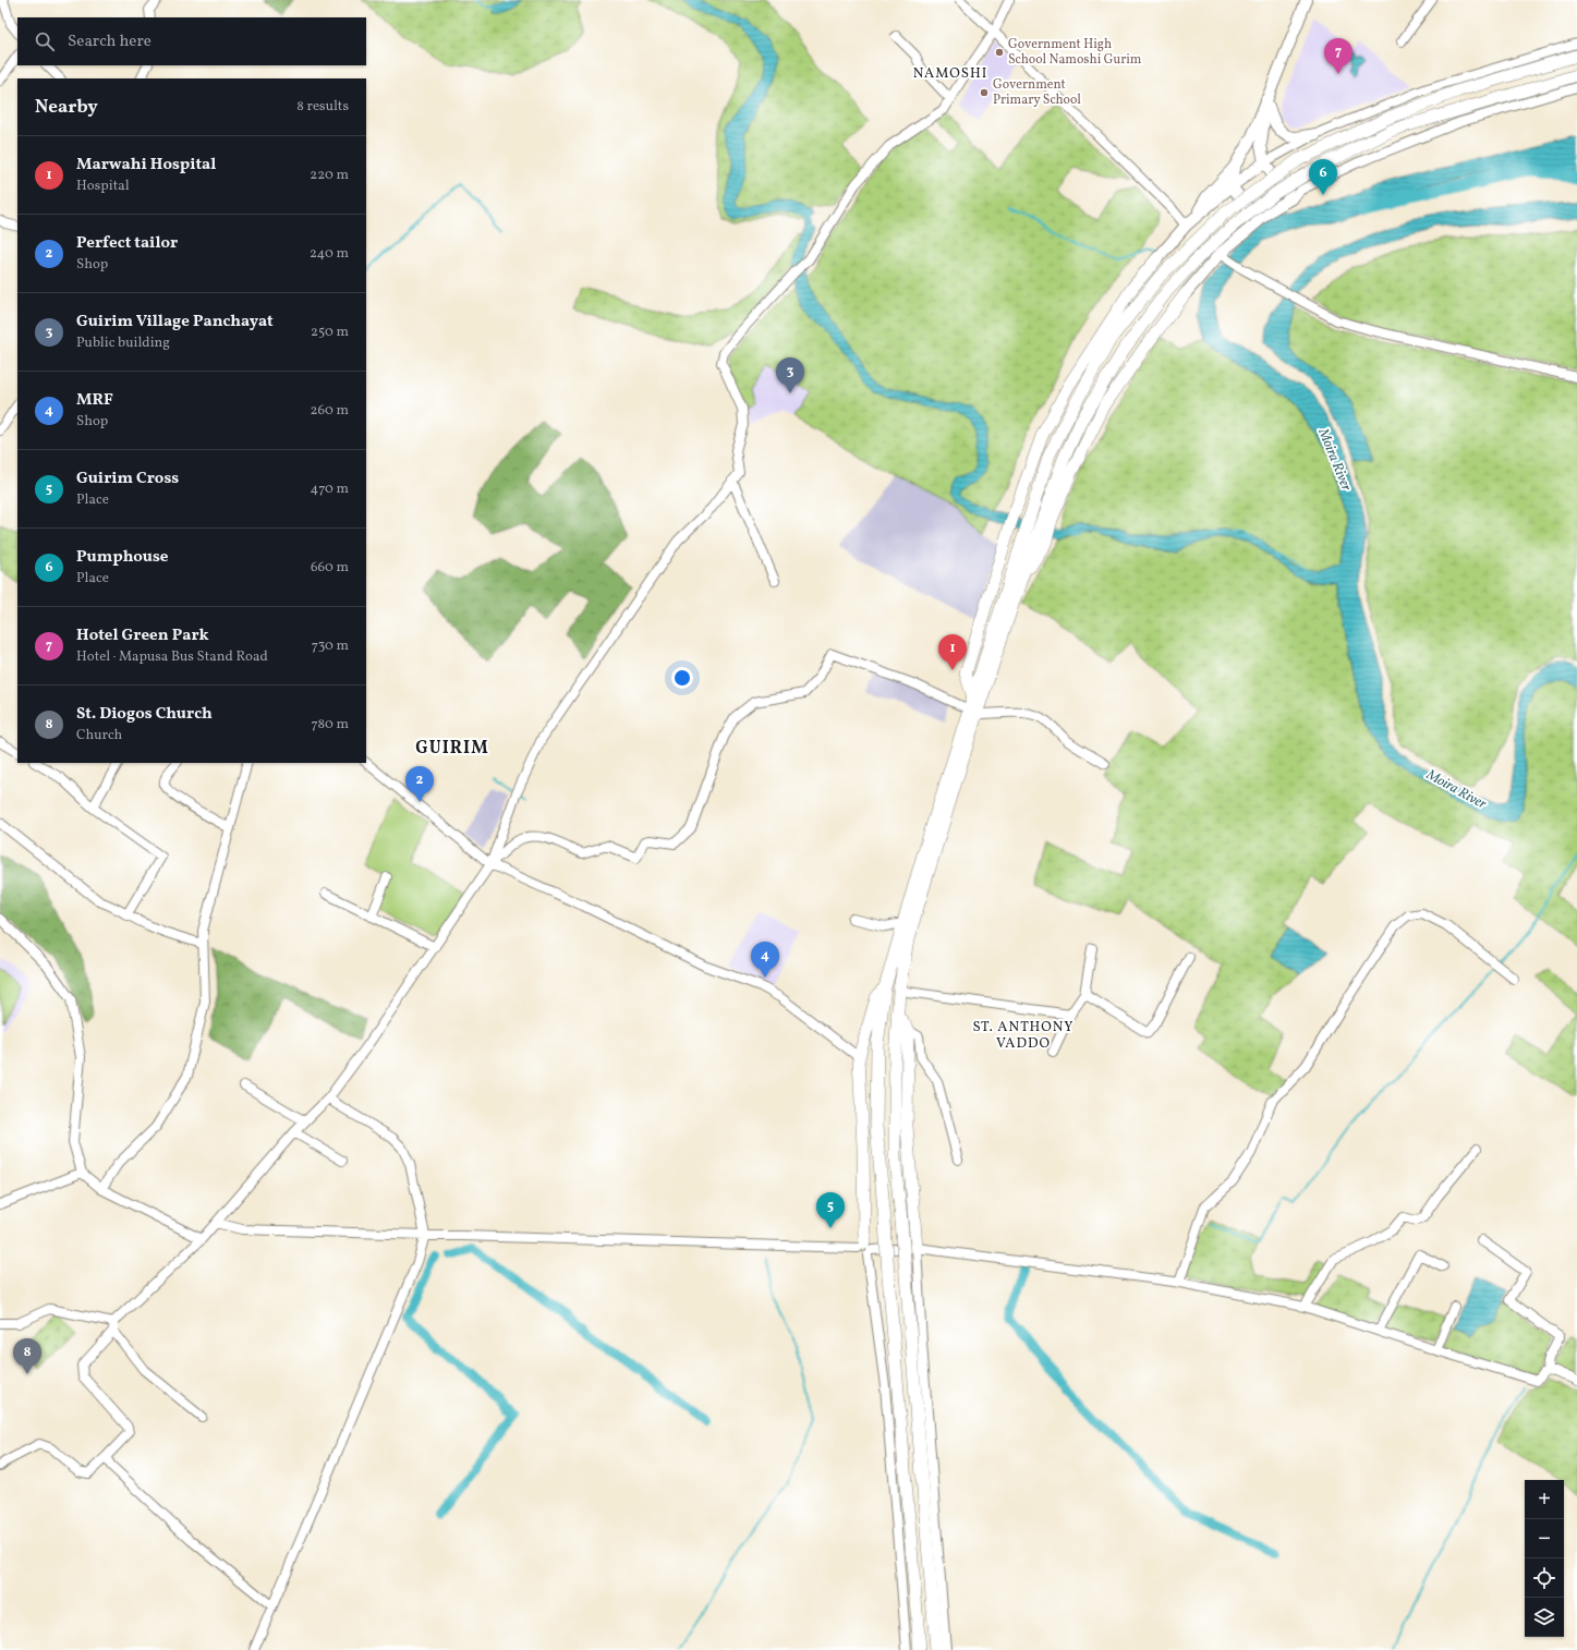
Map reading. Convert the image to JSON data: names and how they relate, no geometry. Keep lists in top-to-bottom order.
{
  "districts": ["NAMOSHI", "GUIRIM", "ST. ANTHONY VADDO"],
  "water": ["Moira River"],
  "places": ["Government High School Namoshi Gurim", "Government Primary School"],
  "page": {
    "search": "Search here",
    "pins": [
      "7",
      "6",
      "3",
      "1",
      "2",
      "4",
      "5",
      "8"
    ],
    "heading": ["Nearby", "8 results"],
    "list": [
      {
        "mark": "1",
        "name": "Marwahi Hospital",
        "note": "Hospital",
        "value": "220 m"
      },
      {
        "mark": "2",
        "name": "Perfect tailor",
        "note": "Shop",
        "value": "240 m"
      },
      {
        "mark": "3",
        "name": "Guirim Village Panchayat",
        "note": "Public building",
        "value": "250 m"
      },
      {
        "mark": "4",
        "name": "MRF",
        "note": "Shop",
        "value": "260 m"
      },
      {
        "mark": "5",
        "name": "Guirim Cross",
        "note": "Place",
        "value": "470 m"
      },
      {
        "mark": "6",
        "name": "Pumphouse",
        "note": "Place",
        "value": "660 m"
      },
      {
        "mark": "7",
        "name": "Hotel Green Park",
        "note": "Hotel · Mapusa Bus Stand Road",
        "value": "730 m"
      },
      {
        "mark": "8",
        "name": "St. Diogos Church",
        "note": "Church",
        "value": "780 m"
      }
    ],
    "map_buttons": ["+", "−"]
  }
}
